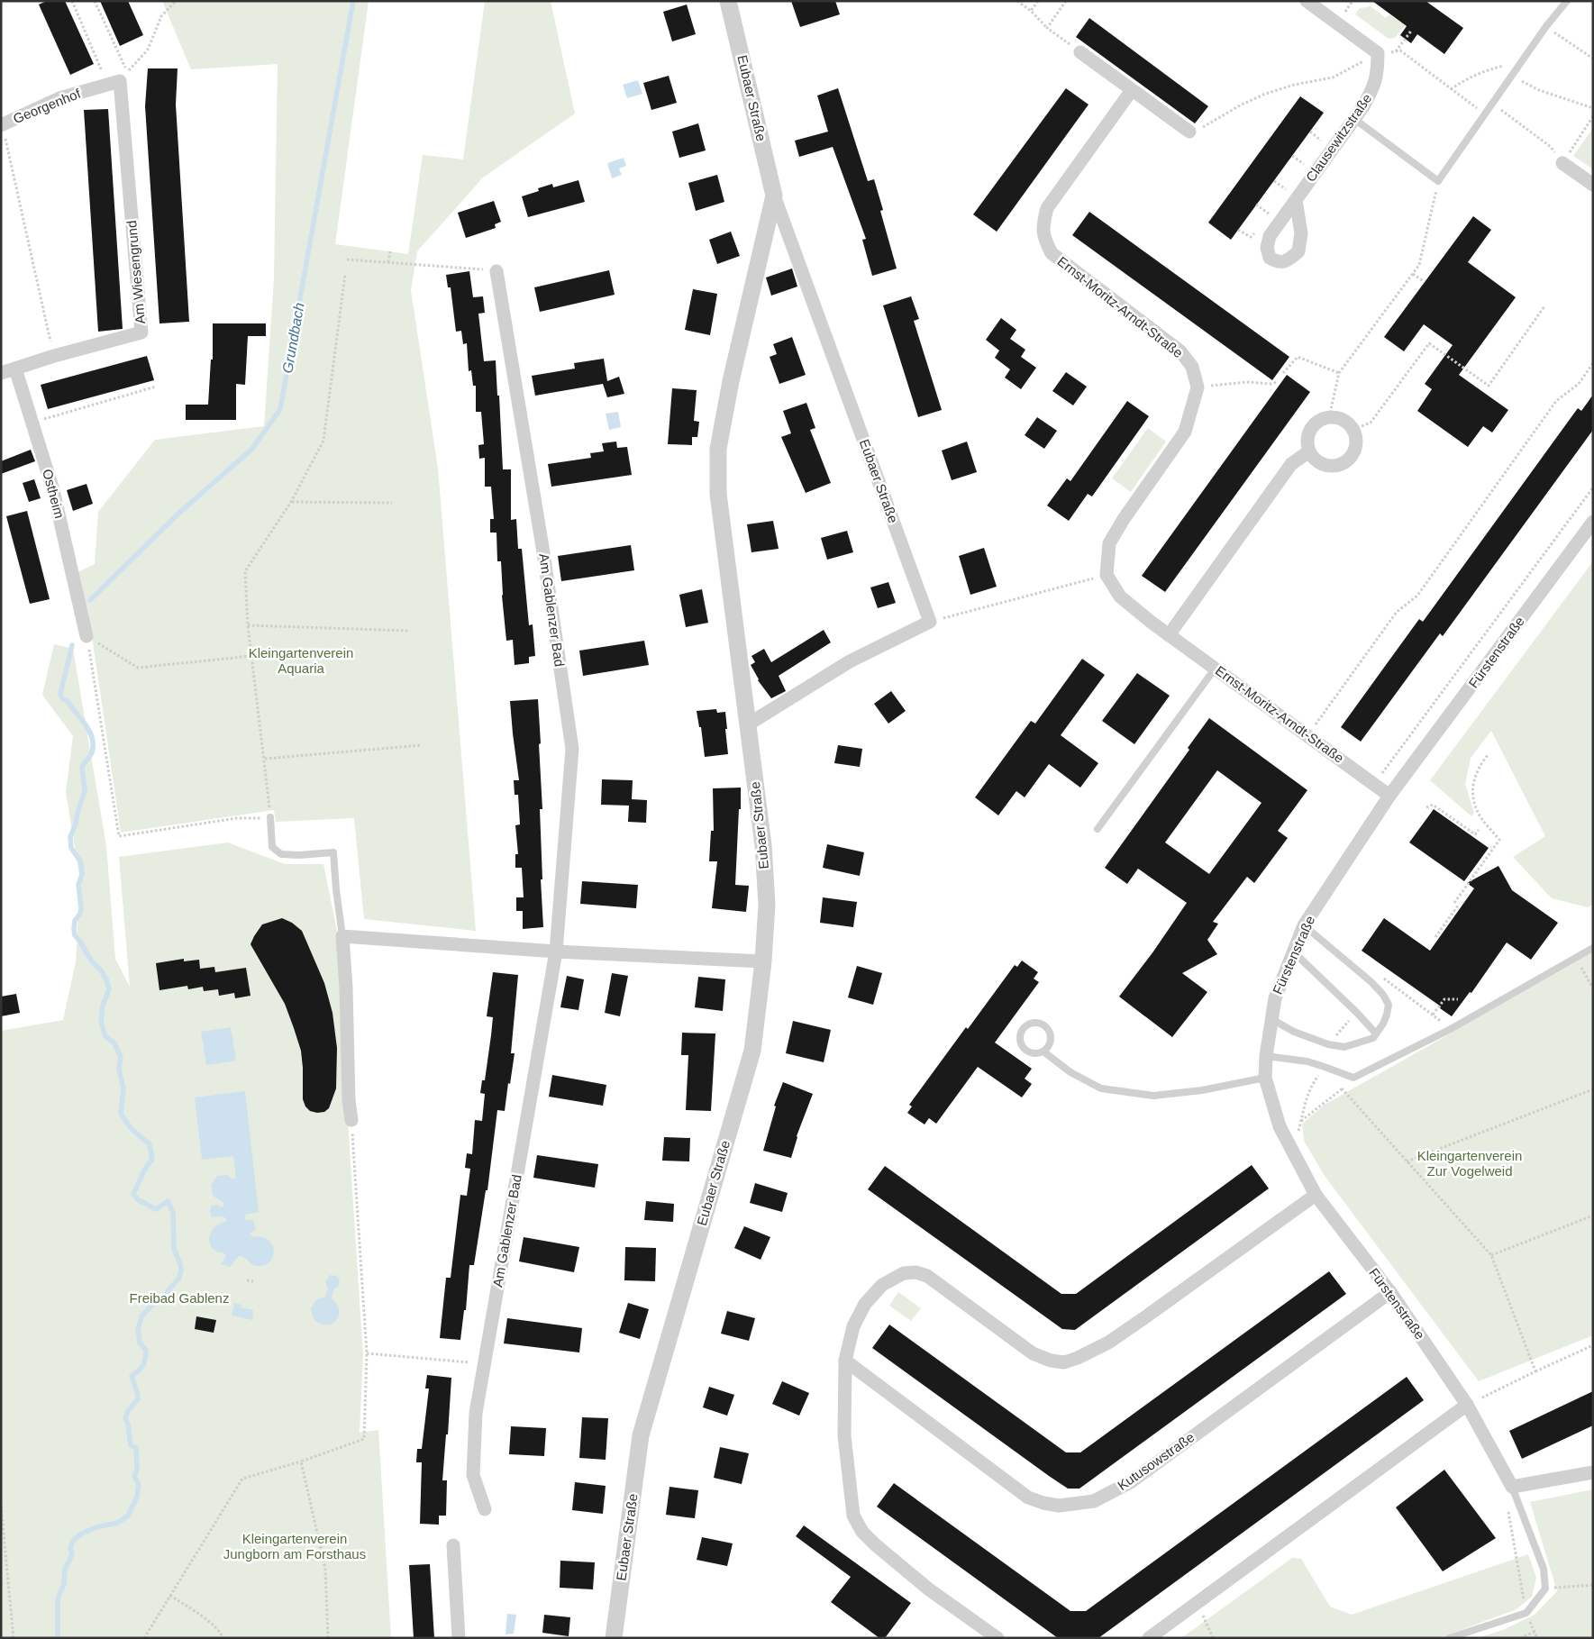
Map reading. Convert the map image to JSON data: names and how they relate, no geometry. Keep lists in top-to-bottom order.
{
  "streets": {
    "street": [
      "Eubaer Straße",
      "Georgenhof",
      "Clausewitzstraße",
      "Am Wiesengrund",
      "Ernst-Moritz-Arndt-Straße",
      "Ostheim",
      "Am Gablenzer Bad",
      "Fürstenstraße",
      "Kutusowstraße"
    ]
  },
  "crossings": [
    ["Georgenhof", "Am Wiesengrund"],
    ["Am Wiesengrund", "Ostheim"],
    ["Ernst-Moritz-Arndt-Straße", "Fürstenstraße"],
    ["Fürstenstraße", "Kutusowstraße"]
  ],
  "water": ["Grundbach"],
  "parks": [
    "Kleingartenverein Aquaria",
    "Kleingartenverein Zur Vogelweid",
    "Freibad Gablenz",
    "Kleingartenverein Jungborn am Forsthaus"
  ]
}
